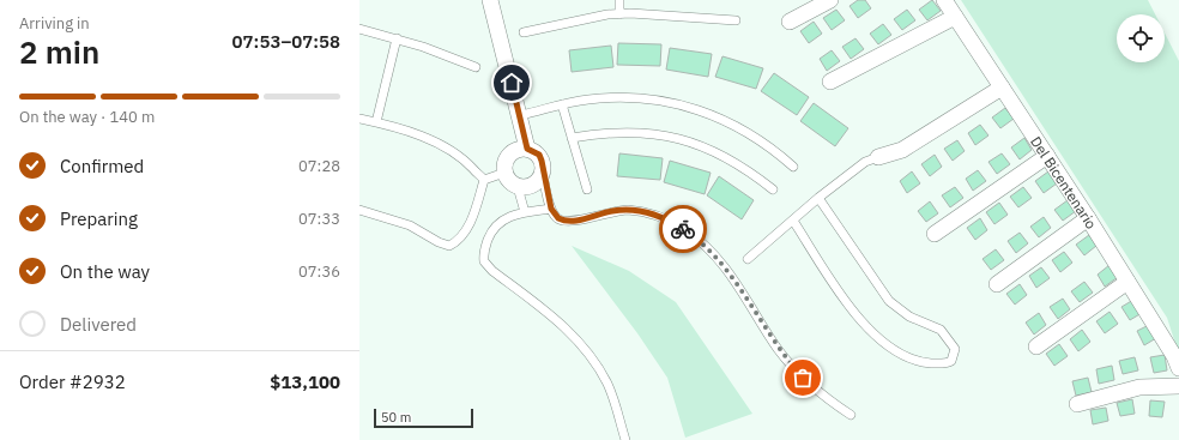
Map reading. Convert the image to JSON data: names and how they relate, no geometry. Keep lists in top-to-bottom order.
{
  "streets": {
    "street": ["Del Bicentenario"]
  },
  "scale_bar": "50 m",
  "page": {
    "heading": ["2 min", "Arriving in", "07:53–07:58"],
    "panel": ["Order #2932", "$13,100"],
    "bar": "On the way · 140 m",
    "list": [
      ["Confirmed", "07:28"],
      ["Preparing", "07:33"],
      ["On the way", "07:36"],
      "Delivered"
    ],
    "scale": "50 m"
  }
}
